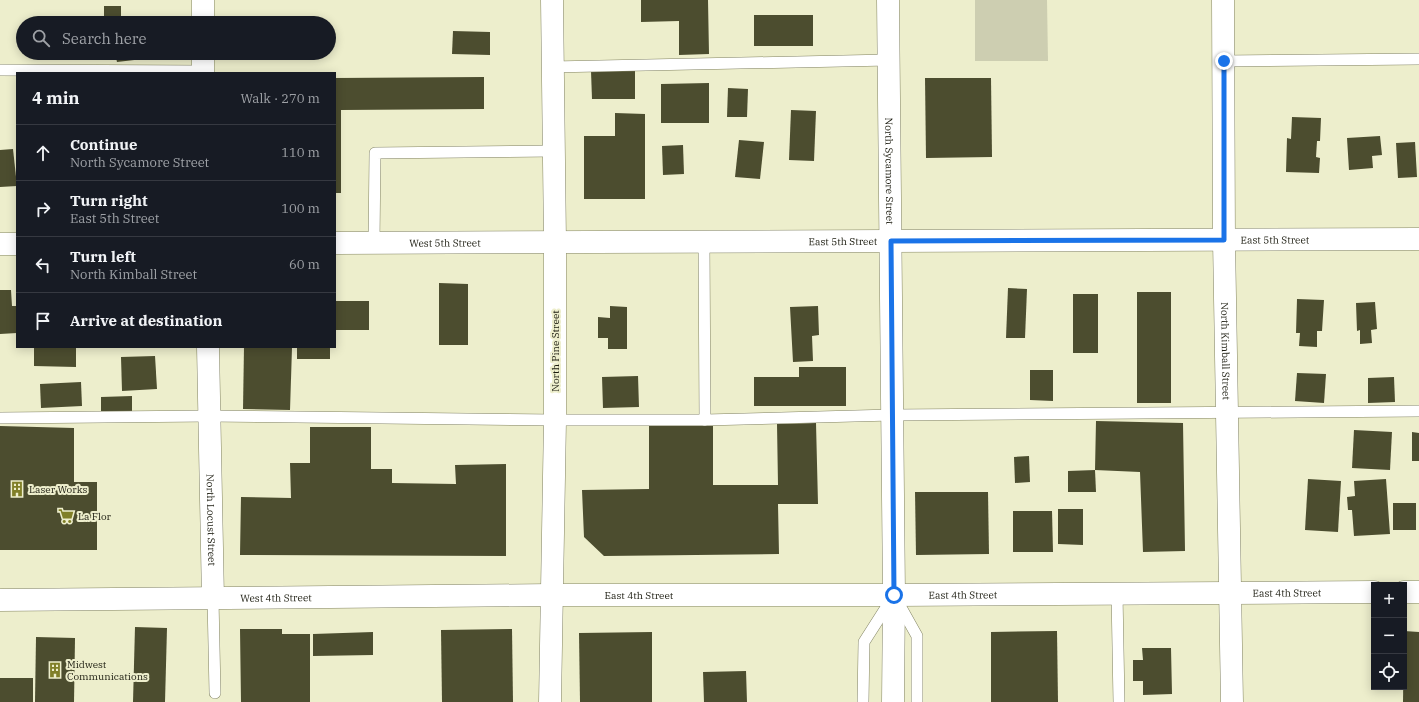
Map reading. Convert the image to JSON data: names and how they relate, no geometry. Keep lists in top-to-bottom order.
{
  "streets": {
    "street": [
      "North Sycamore Street",
      "East 5th Street",
      "West 5th Street",
      "North Pine Street",
      "North Kimball Street",
      "North Locust Street",
      "East 4th Street",
      "West 4th Street"
    ]
  },
  "crossings": [
    ["North Sycamore Street", "East 5th Street"],
    ["North Sycamore Street", "East 4th Street"],
    ["East 5th Street", "West 5th Street"],
    ["East 5th Street", "North Pine Street"],
    ["East 5th Street", "North Kimball Street"],
    ["West 5th Street", "North Pine Street"],
    ["North Pine Street", "East 4th Street"],
    ["North Pine Street", "West 4th Street"],
    ["North Kimball Street", "East 4th Street"],
    ["North Locust Street", "West 4th Street"],
    ["East 4th Street", "West 4th Street"]
  ],
  "places": {
    "building": ["Laser Works", "Midwest Communications"],
    "supermarket": ["La Flor"]
  },
  "page": {
    "search": "Search here",
    "heading": ["4 min", "Walk · 270 m"],
    "list": [
      ["Continue", "North Sycamore Street", "110 m"],
      ["Turn right", "East 5th Street", "100 m"],
      ["Turn left", "North Kimball Street", "60 m"],
      "Arrive at destination"
    ],
    "map_buttons": ["+", "−"]
  }
}
